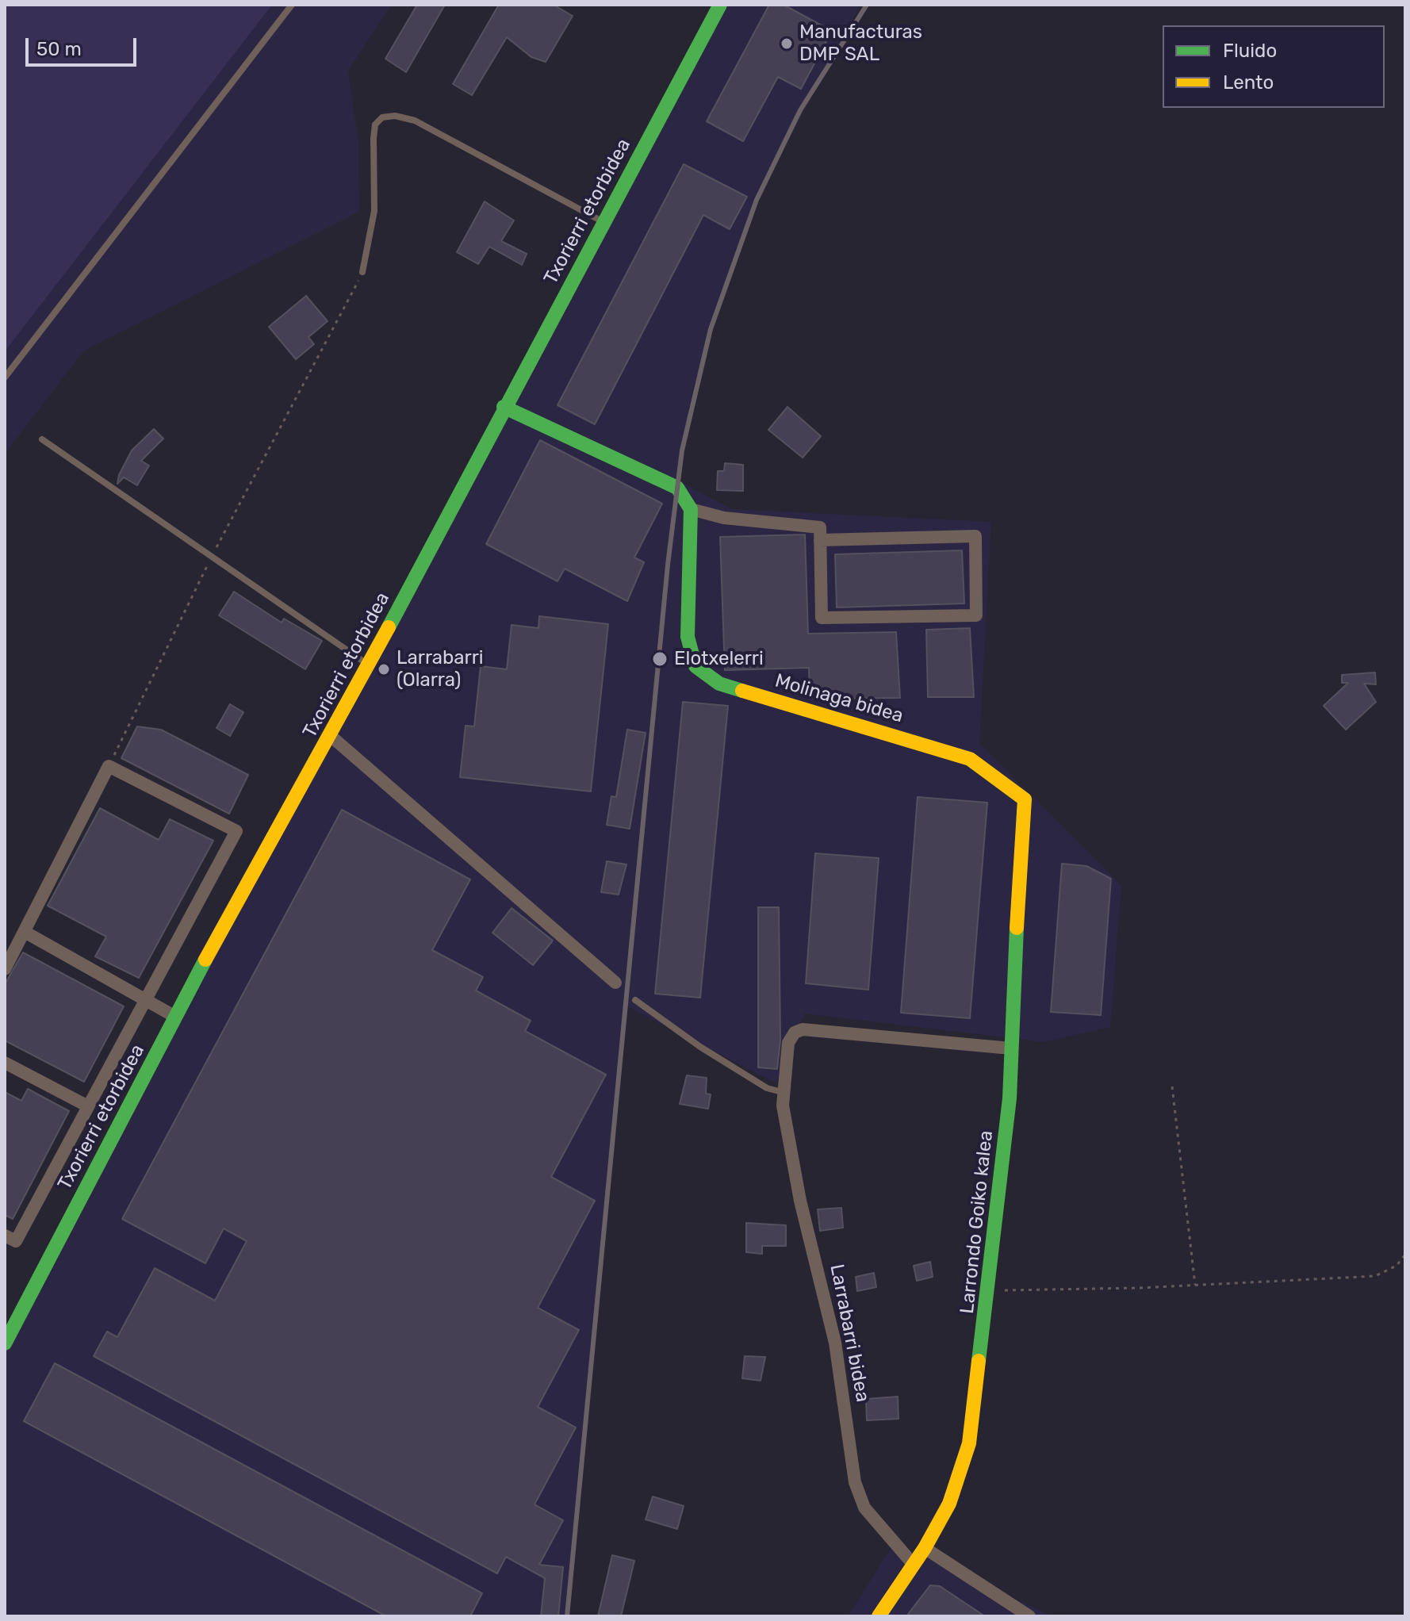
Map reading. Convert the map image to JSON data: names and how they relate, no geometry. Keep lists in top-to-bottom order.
{
  "streets": {
    "street": [
      "Txorierri etorbidea",
      "Molinaga bidea",
      "Larrondo Goiko kalea",
      "Larrabarri bidea"
    ]
  },
  "crossings": [
    ["Molinaga bidea", "Larrondo Goiko kalea"],
    ["Larrondo Goiko kalea", "Larrabarri bidea"]
  ],
  "places": ["Manufacturas DMP SAL", "Elotxelerri", "Larrabarri (Olarra)"],
  "legend": ["Fluido", "Lento"],
  "scale_bar": "50 m"
}
